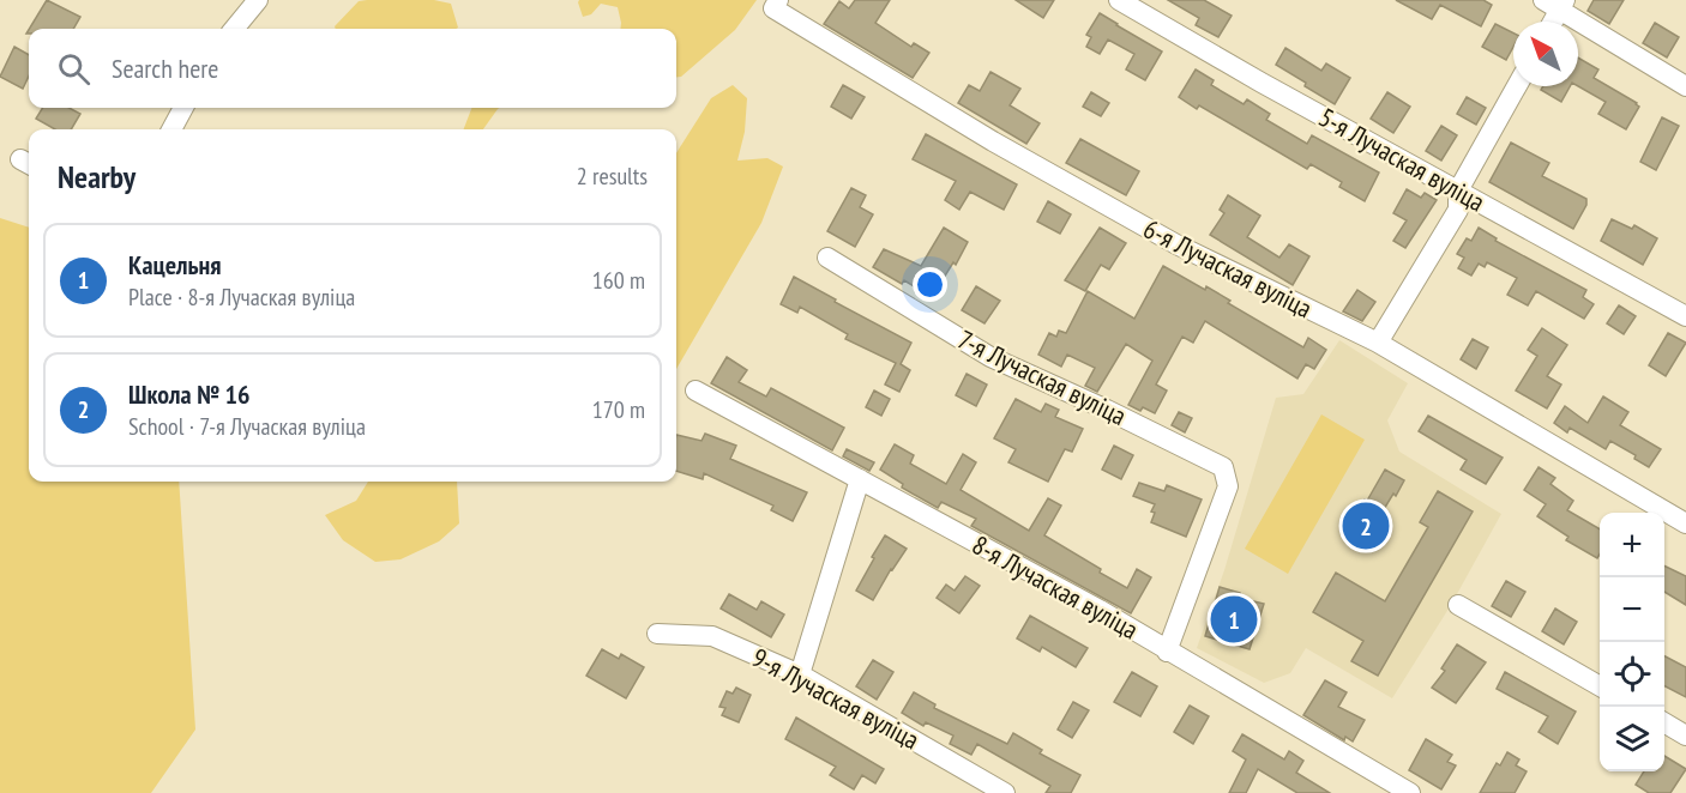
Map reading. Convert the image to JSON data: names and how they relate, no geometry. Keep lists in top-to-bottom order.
{
  "streets": {
    "street": [
      "5-я Лучаская вуліца",
      "6-я Лучаская вуліца",
      "7-я Лучаская вуліца",
      "8-я Лучаская вуліца",
      "9-я Лучаская вуліца"
    ]
  },
  "crossings": [
    ["7-я Лучаская вуліца", "8-я Лучаская вуліца"]
  ],
  "north": "top left",
  "page": {
    "search": "Search here",
    "heading": ["Nearby", "2 results"],
    "list": [
      {
        "mark": "1",
        "name": "Кацельня",
        "note": "Place · 8-я Лучаская вуліца",
        "value": "160 m"
      },
      {
        "mark": "2",
        "name": "Школа № 16",
        "note": "School · 7-я Лучаская вуліца",
        "value": "170 m"
      }
    ],
    "pins": ["2", "1"],
    "map_buttons": ["+", "−"]
  }
}
